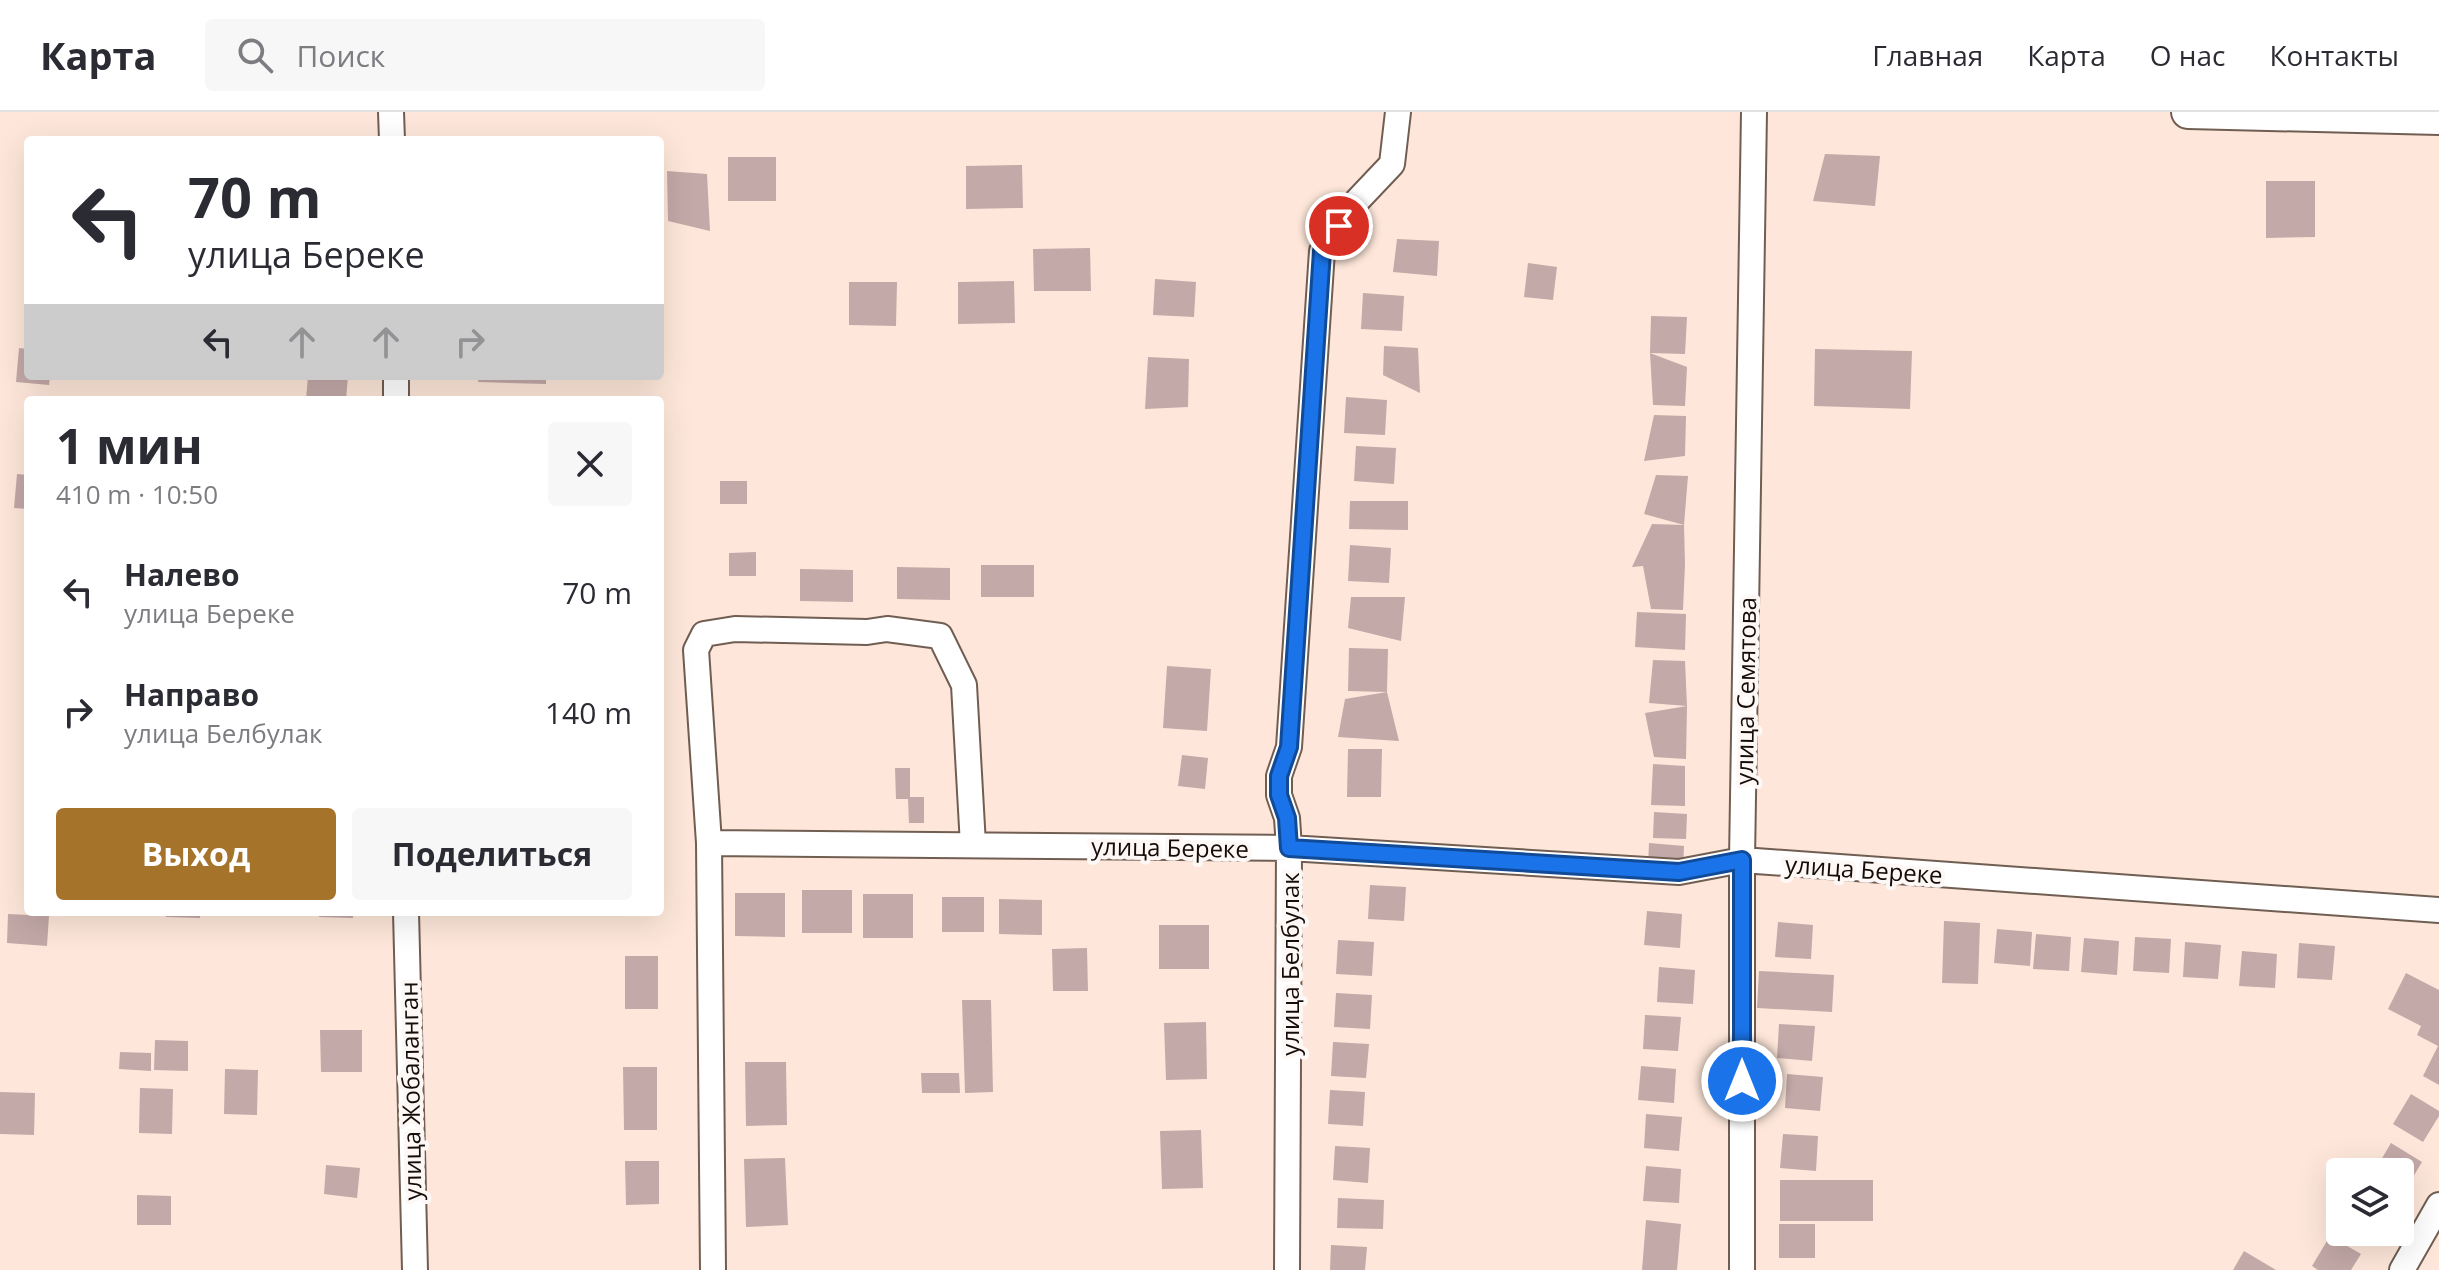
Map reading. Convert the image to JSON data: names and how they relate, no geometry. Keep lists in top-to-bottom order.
{
  "streets": {
    "street": [
      "улица Семятова",
      "улица Береке",
      "улица Белбулак",
      "улица Жобаланган"
    ]
  },
  "crossings": [
    ["улица Семятова", "улица Береке"],
    ["улица Береке", "улица Белбулак"]
  ],
  "page": {
    "header": "Карта",
    "search": "Поиск",
    "nav": [
      "Главная",
      "Карта",
      "О нас",
      "Контакты"
    ],
    "turn": ["70 m", "улица Береке"],
    "heading": ["1 мин", "410 m · 10:50"],
    "list": [
      {
        "name": "Налево",
        "note": "улица Береке",
        "value": "70 m"
      },
      {
        "name": "Направо",
        "note": "улица Белбулак",
        "value": "140 m"
      }
    ],
    "buttons": ["Выход", "Поделиться"]
  }
}
